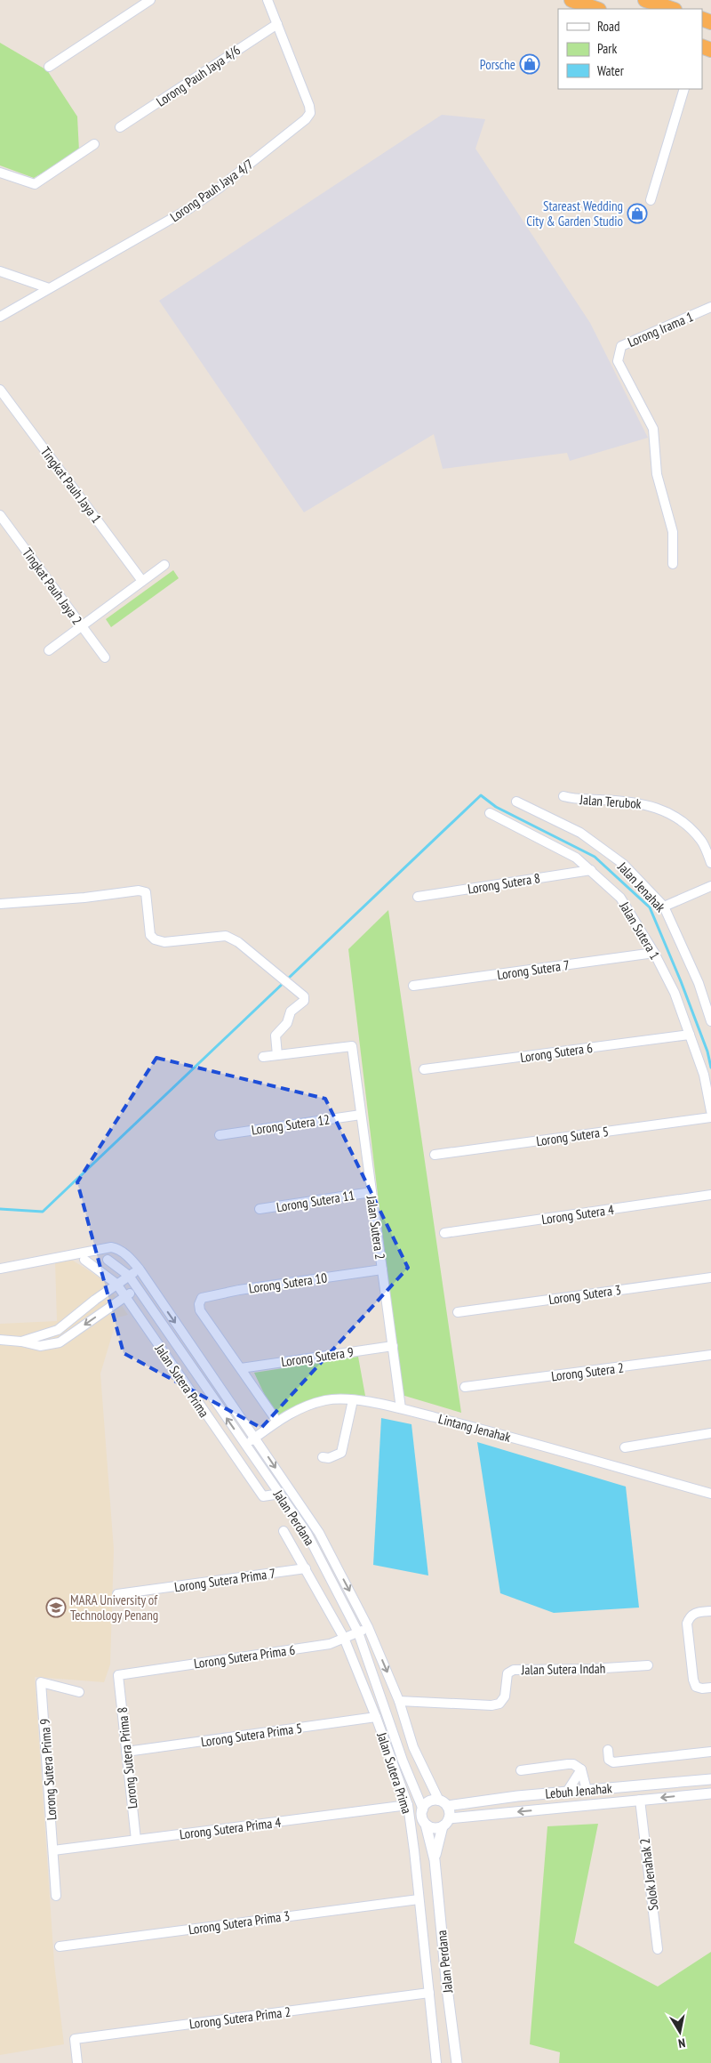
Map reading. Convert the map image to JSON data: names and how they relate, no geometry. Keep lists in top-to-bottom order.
{
  "streets": {
    "street": [
      "Lorong Pauh Jaya 4/6",
      "Lorong Pauh Jaya 4/7",
      "Lorong Irama 1",
      "Tingkat Pauh Jaya 1",
      "Tingkat Pauh Jaya 2",
      "Jalan Terubok",
      "Lorong Sutera 8",
      "Jalan Jenahak",
      "Jalan Sutera 1",
      "Lorong Sutera 7",
      "Lorong Sutera 6",
      "Lorong Sutera 12",
      "Lorong Sutera 5",
      "Lorong Sutera 11",
      "Lorong Sutera 4",
      "Jalan Sutera 2",
      "Lorong Sutera 10",
      "Lorong Sutera 3",
      "Lorong Sutera 9",
      "Lorong Sutera 2",
      "Jalan Sutera Prima",
      "Lintang Jenahak",
      "Jalan Perdana",
      "Lorong Sutera Prima 7",
      "Lorong Sutera Prima 6",
      "Jalan Sutera Indah",
      "Lorong Sutera Prima 5",
      "Lorong Sutera Prima 8",
      "Lorong Sutera Prima 9",
      "Lebuh Jenahak",
      "Lorong Sutera Prima 4",
      "Solok Jenahak 2",
      "Lorong Sutera Prima 3",
      "Lorong Sutera Prima 2"
    ]
  },
  "crossings": [
    ["Lorong Pauh Jaya 4/6", "Lorong Pauh Jaya 4/7"],
    ["Lorong Sutera 8", "Jalan Sutera 1"],
    ["Jalan Sutera 1", "Lorong Sutera 7"],
    ["Jalan Sutera 1", "Lorong Sutera 6"],
    ["Lorong Sutera 12", "Jalan Sutera 2"],
    ["Lorong Sutera 11", "Jalan Sutera 2"],
    ["Jalan Sutera 2", "Lorong Sutera 10"],
    ["Jalan Sutera 2", "Lorong Sutera 9"],
    ["Jalan Sutera 2", "Lintang Jenahak"],
    ["Lorong Sutera 10", "Lorong Sutera 9"],
    ["Jalan Sutera Prima", "Jalan Perdana"],
    ["Jalan Sutera Prima", "Lorong Sutera Prima 7"],
    ["Jalan Sutera Prima", "Lorong Sutera Prima 6"],
    ["Jalan Sutera Prima", "Lorong Sutera Prima 5"],
    ["Jalan Sutera Prima", "Lorong Sutera Prima 4"],
    ["Jalan Sutera Prima", "Lorong Sutera Prima 3"],
    ["Jalan Sutera Prima", "Lorong Sutera Prima 2"],
    ["Lintang Jenahak", "Jalan Perdana"],
    ["Jalan Perdana", "Lorong Sutera Prima 6"],
    ["Jalan Perdana", "Jalan Sutera Indah"],
    ["Jalan Perdana", "Lebuh Jenahak"],
    ["Lorong Sutera Prima 6", "Lorong Sutera Prima 8"],
    ["Lorong Sutera Prima 5", "Lorong Sutera Prima 8"],
    ["Lorong Sutera Prima 8", "Lorong Sutera Prima 4"],
    ["Lorong Sutera Prima 9", "Lorong Sutera Prima 4"],
    ["Lebuh Jenahak", "Solok Jenahak 2"]
  ],
  "places": {
    "shop": ["Porsche", "Stareast Wedding City & Garden Studio"],
    "school or university": ["MARA University of Technology Penang"]
  },
  "legend": ["Road", "Park", "Water"],
  "north": "bottom"
}
